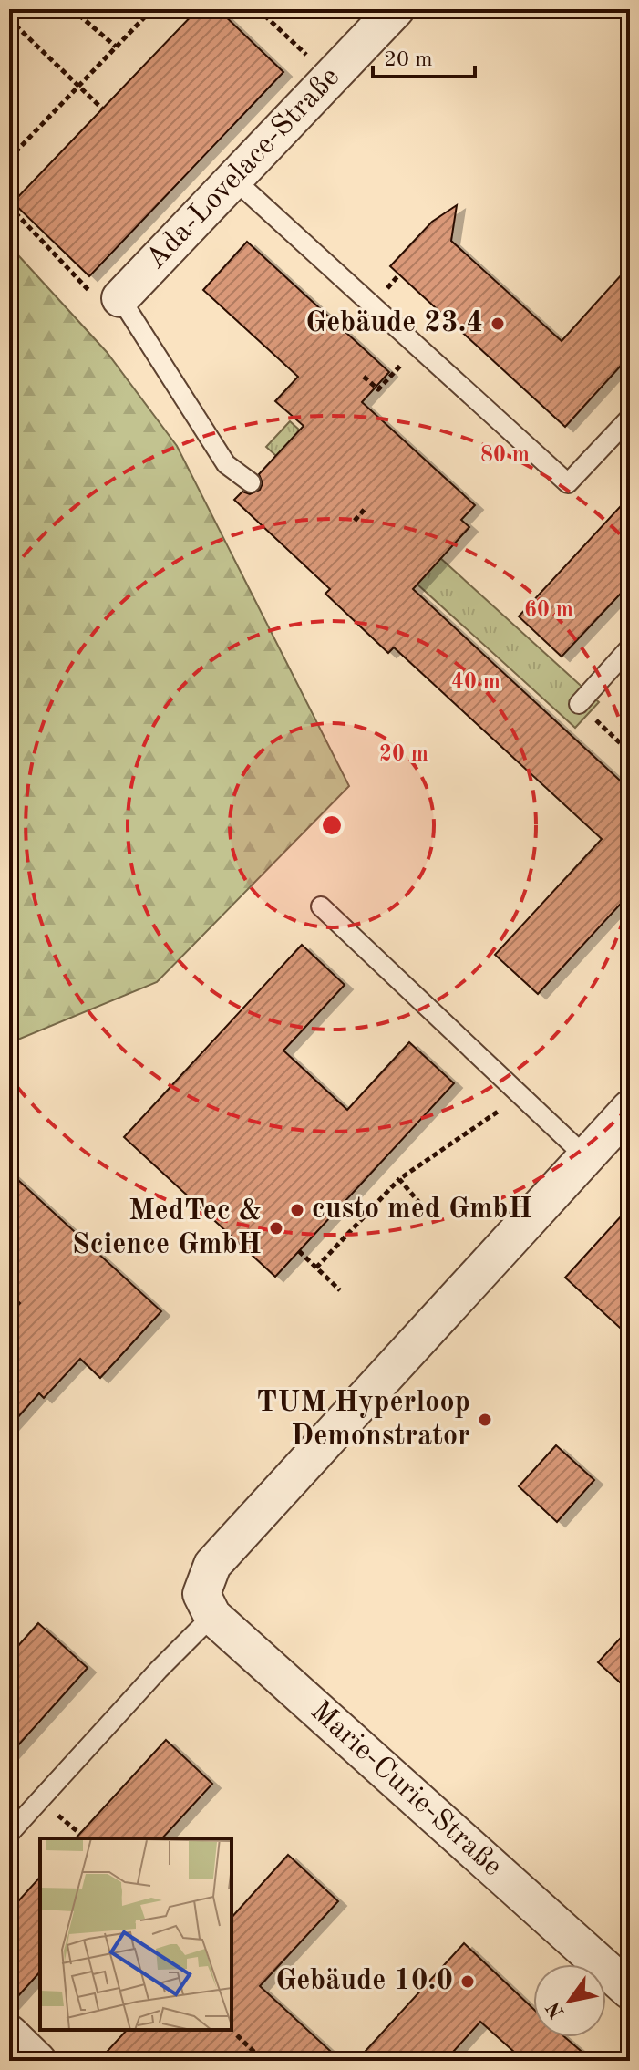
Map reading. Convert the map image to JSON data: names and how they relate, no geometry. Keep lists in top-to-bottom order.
{
  "streets": {
    "street": ["Ada-Lovelace-Straße", "Marie-Curie-Straße"]
  },
  "places": [
    "Gebäude 23.4",
    "custo med GmbH",
    "MedTec & Science GmbH",
    "TUM Hyperloop Demonstrator",
    "Gebäude 10.0"
  ],
  "scale_bar": "20 m",
  "north": "bottom left",
  "rings": [
    "80 m",
    "60 m",
    "40 m",
    "20 m"
  ]
}
